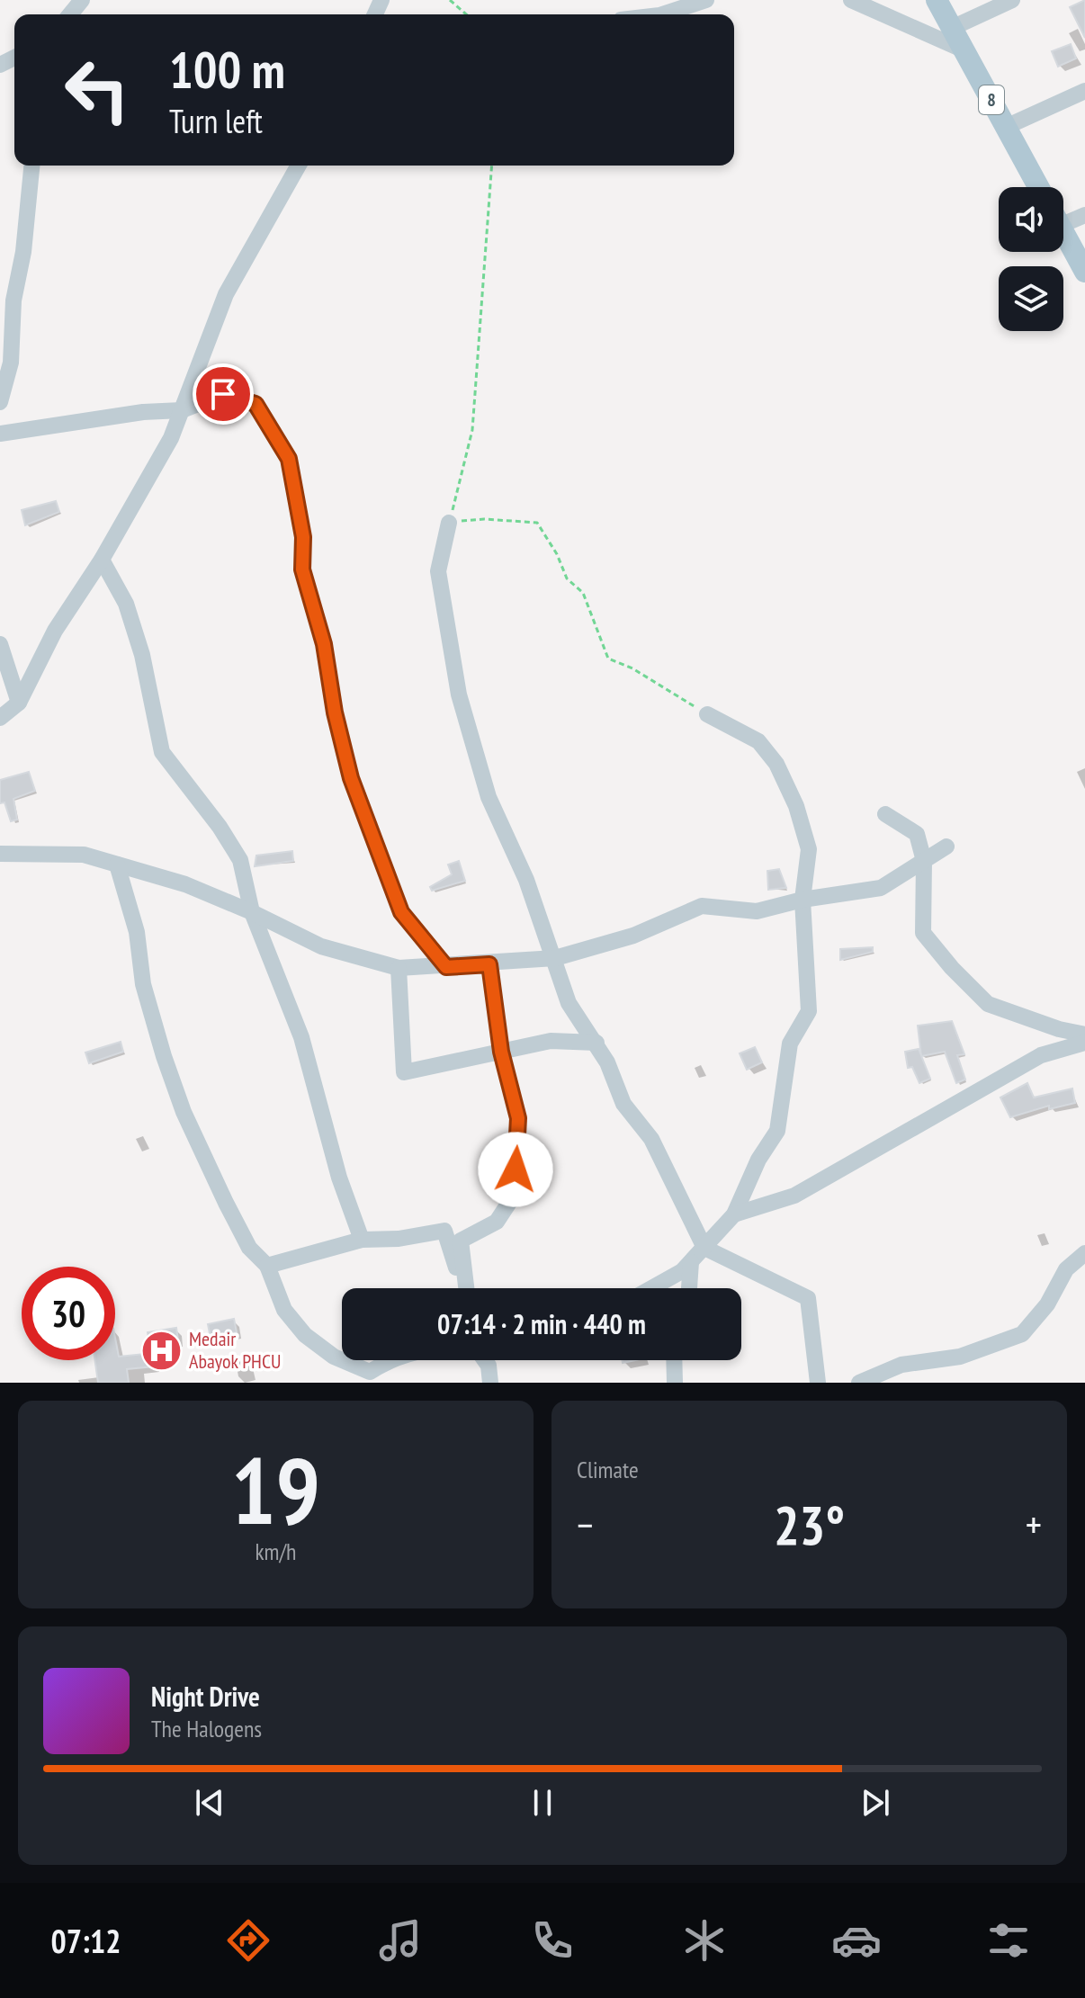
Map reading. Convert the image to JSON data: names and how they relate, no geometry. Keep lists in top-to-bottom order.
{
  "streets": {
    "main road": ["8"]
  },
  "places": {
    "hospital": ["Medair Abayok PHCU"]
  },
  "page": {
    "turn": ["100 m", "Turn left"],
    "limit": "30",
    "trip": "07:14 · 2 min · 440 m",
    "tile": [
      ["19", "km/h"],
      "Climate"
    ],
    "heat": ["−", "23°", "+"],
    "song": ["Night Drive", "The Halogens"],
    "tabs": "07:12"
  }
}
